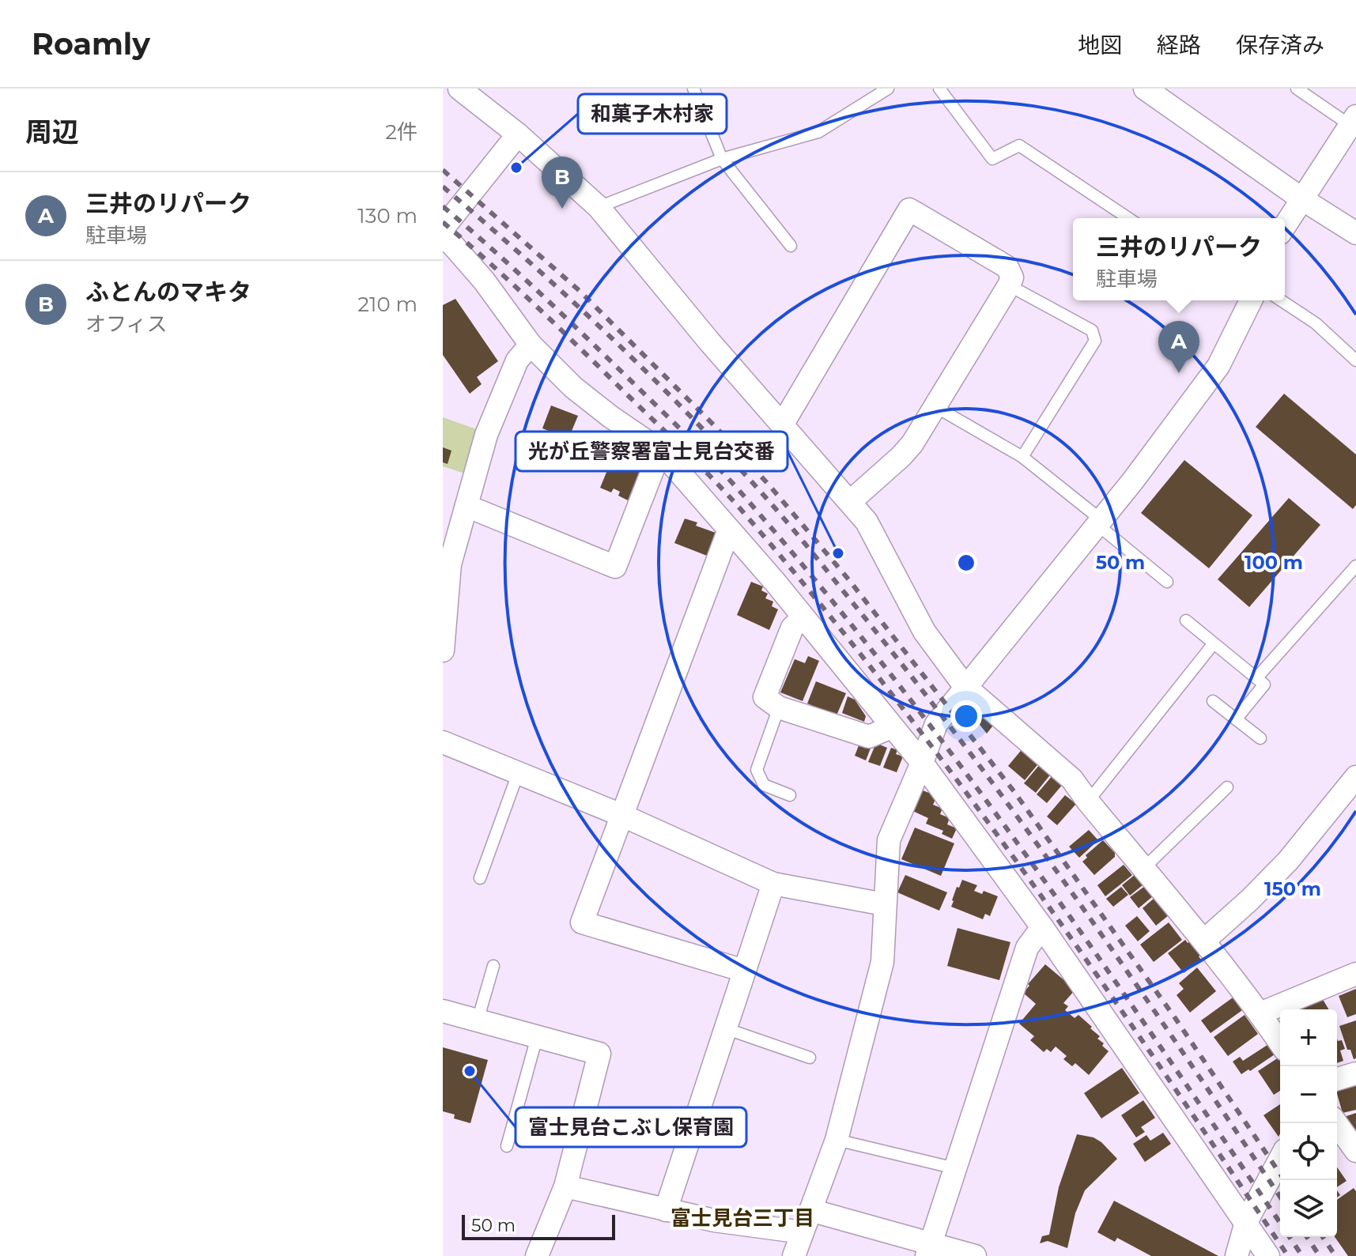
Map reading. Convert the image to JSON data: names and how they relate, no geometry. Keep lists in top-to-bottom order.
{
  "districts": ["富士見台三丁目"],
  "places": ["和菓子木村家", "光が丘警察署富士見台交番", "富士見台こぶし保育園"],
  "scale_bar": "50 m",
  "page": {
    "header": "Roamly",
    "nav": ["地図", "経路", "保存済み"],
    "heading": ["周辺", "2件"],
    "pins": ["B", "A"],
    "list": [
      {
        "mark": "A",
        "name": "三井のリパーク",
        "note": "駐車場",
        "value": "130 m"
      },
      {
        "mark": "B",
        "name": "ふとんのマキタ",
        "note": "オフィス",
        "value": "210 m"
      }
    ],
    "popup": ["三井のリパーク", "駐車場"],
    "map_buttons": ["+", "−"],
    "scale": "50 m"
  },
  "rings": ["50 m", "100 m", "150 m"]
}
